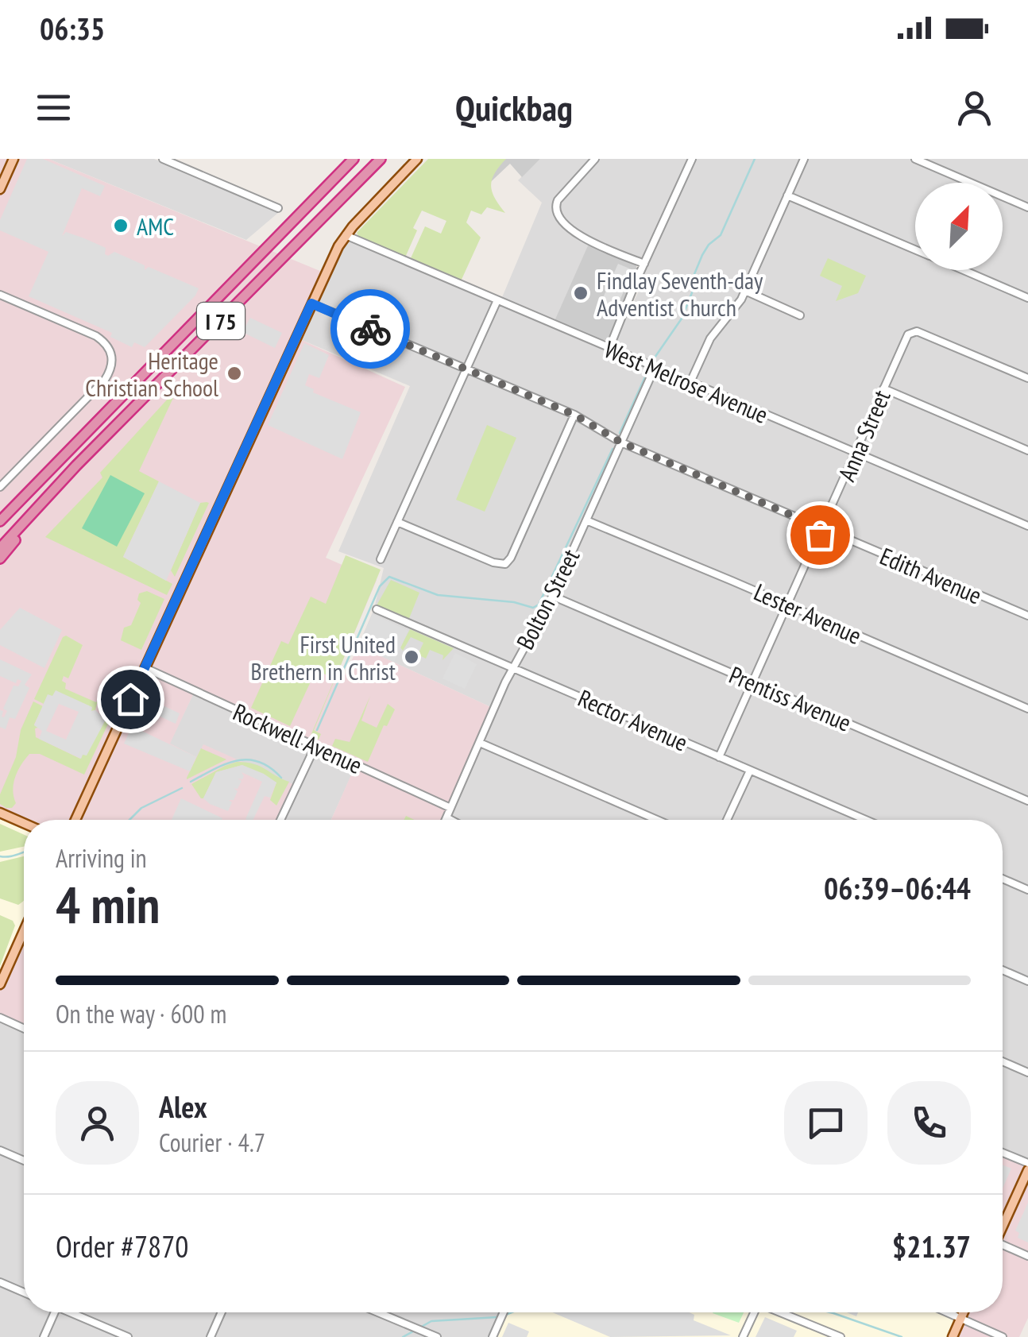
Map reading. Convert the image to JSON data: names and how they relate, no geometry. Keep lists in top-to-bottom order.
{
  "streets": {
    "highway": ["I 75"],
    "street": [
      "West Melrose Avenue",
      "Anna Street",
      "Edith Avenue",
      "Bolton Street",
      "Lester Avenue",
      "Prentiss Avenue",
      "Rector Avenue",
      "Rockwell Avenue"
    ]
  },
  "crossings": [
    ["West Melrose Avenue", "Anna Street"],
    ["West Melrose Avenue", "Bolton Street"],
    ["Anna Street", "Edith Avenue"],
    ["Anna Street", "Lester Avenue"],
    ["Anna Street", "Prentiss Avenue"],
    ["Anna Street", "Rector Avenue"],
    ["Edith Avenue", "Bolton Street"],
    ["Bolton Street", "Lester Avenue"],
    ["Bolton Street", "Prentiss Avenue"],
    ["Bolton Street", "Rector Avenue"],
    ["Bolton Street", "Rockwell Avenue"]
  ],
  "places": [
    "AMC",
    "Findlay Seventh-day Adventist Church",
    "Heritage Christian School",
    "First United Brethern in Christ"
  ],
  "north": "top right",
  "page": {
    "status": "06:35",
    "header": "Quickbag",
    "heading": ["4 min", "Arriving in", "06:39–06:44"],
    "panel": [
      "Alex",
      "Courier · 4.7",
      "Order #7870",
      "$21.37"
    ],
    "bar": "On the way · 600 m"
  }
}
